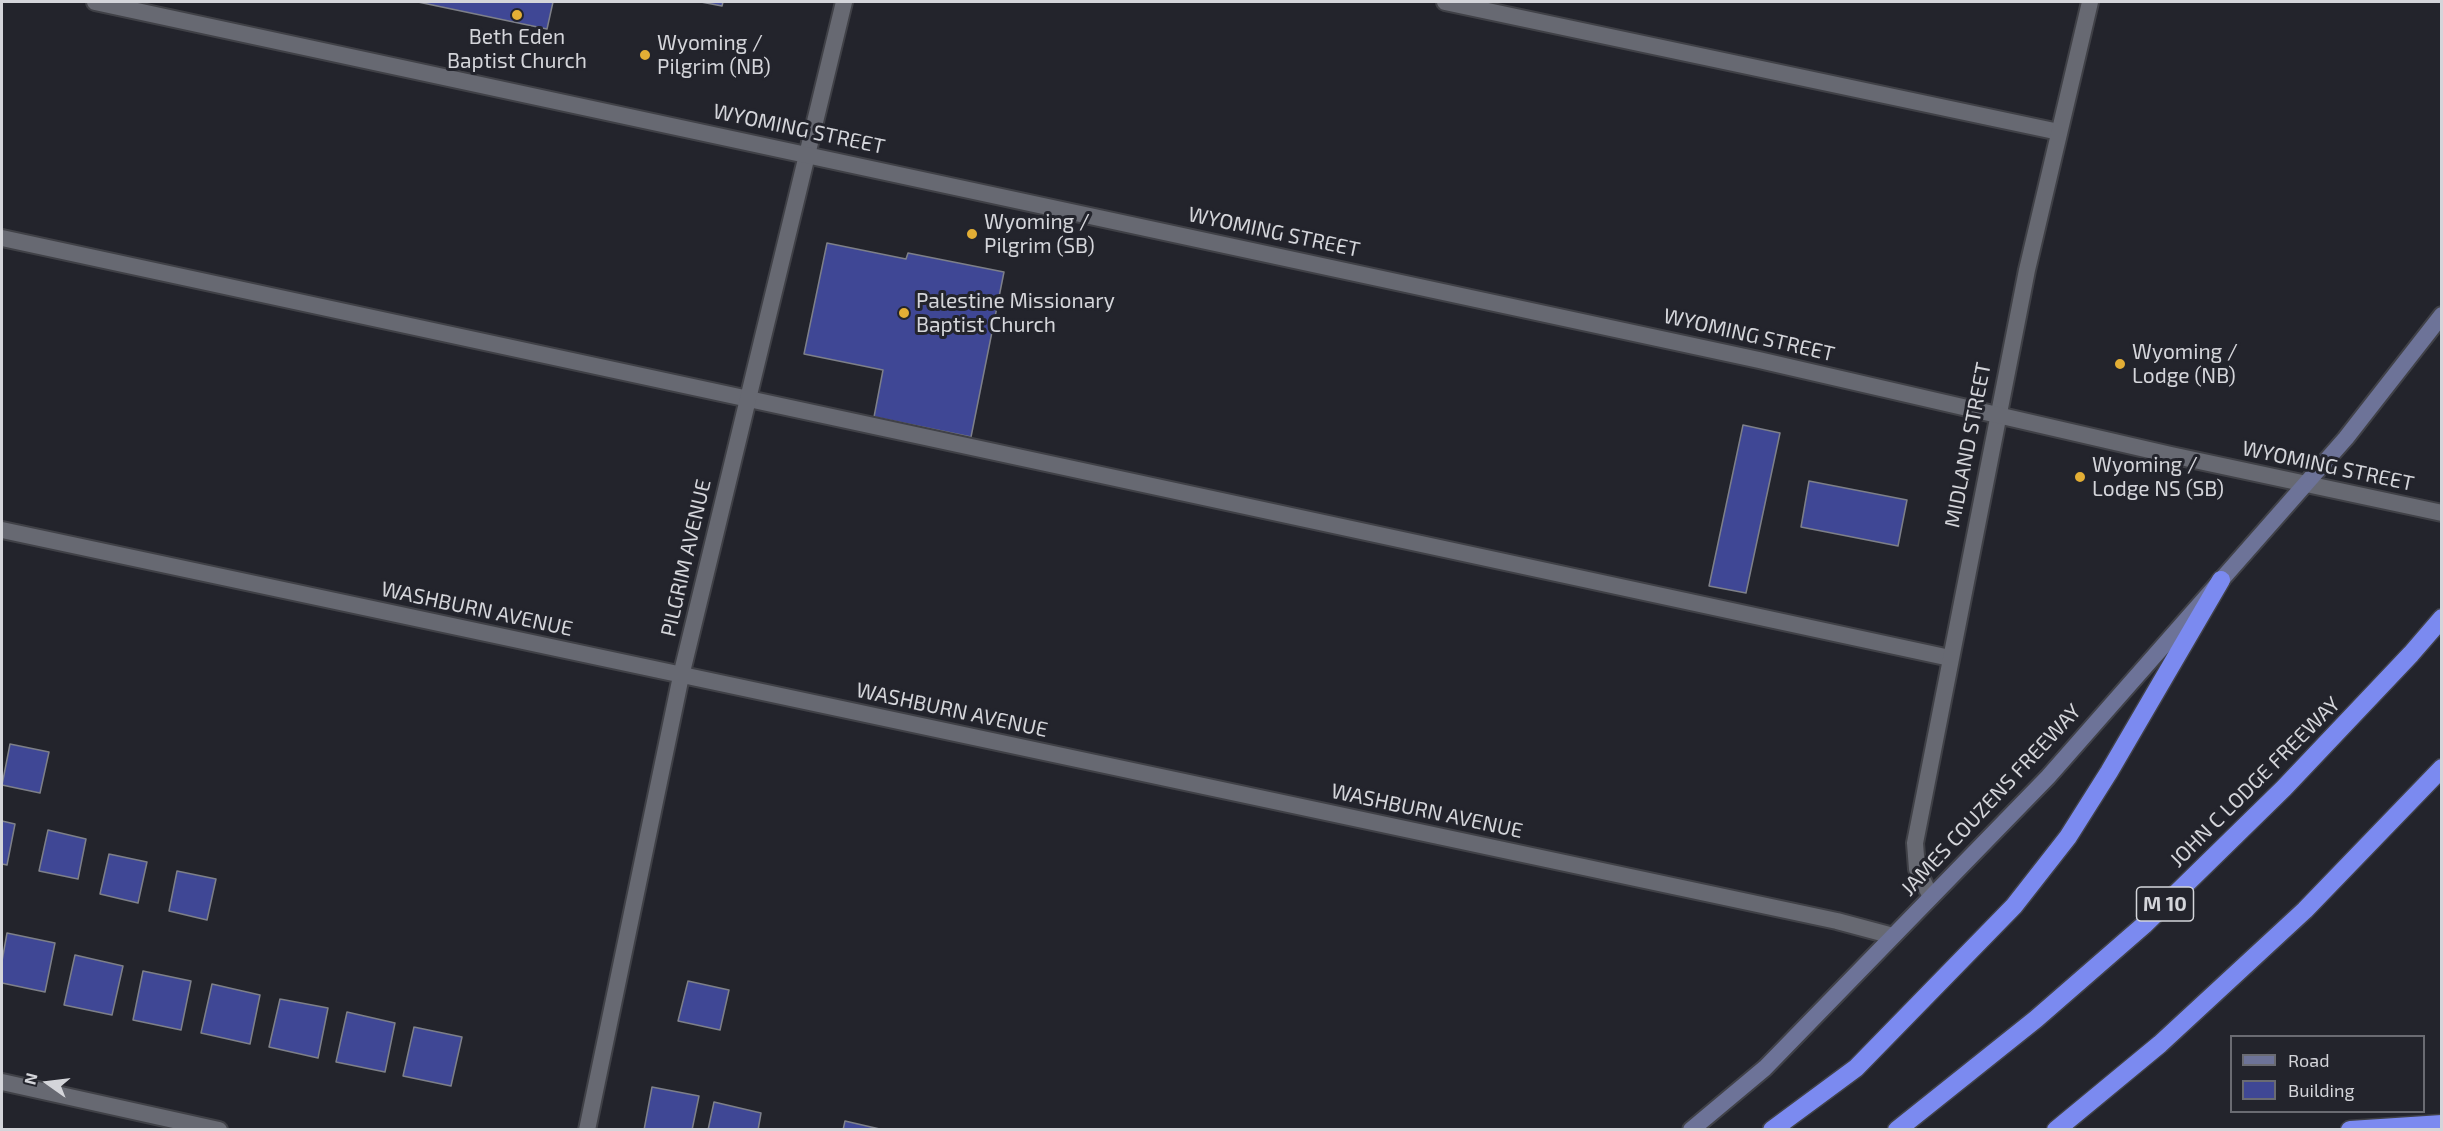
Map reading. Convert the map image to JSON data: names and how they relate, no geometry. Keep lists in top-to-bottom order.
{
  "streets": {
    "highway": ["JOHN C LODGE FREEWAY", "M 10"],
    "main road": ["JAMES COUZENS FREEWAY"],
    "street": [
      "WYOMING STREET",
      "MIDLAND STREET",
      "PILGRIM AVENUE",
      "WASHBURN AVENUE"
    ]
  },
  "crossings": [
    ["WYOMING STREET", "MIDLAND STREET"],
    ["WYOMING STREET", "PILGRIM AVENUE"],
    ["WYOMING STREET", "JAMES COUZENS FREEWAY"],
    ["MIDLAND STREET", "JAMES COUZENS FREEWAY"],
    ["PILGRIM AVENUE", "WASHBURN AVENUE"],
    ["WASHBURN AVENUE", "JAMES COUZENS FREEWAY"]
  ],
  "places": [
    "Beth Eden Baptist Church",
    "Wyoming / Pilgrim (NB)",
    "Wyoming / Pilgrim (SB)",
    "Palestine Missionary Baptist Church",
    "Wyoming / Lodge (NB)",
    "Wyoming / Lodge NS (SB)"
  ],
  "legend": ["Road", "Building"],
  "north": "left"
}
